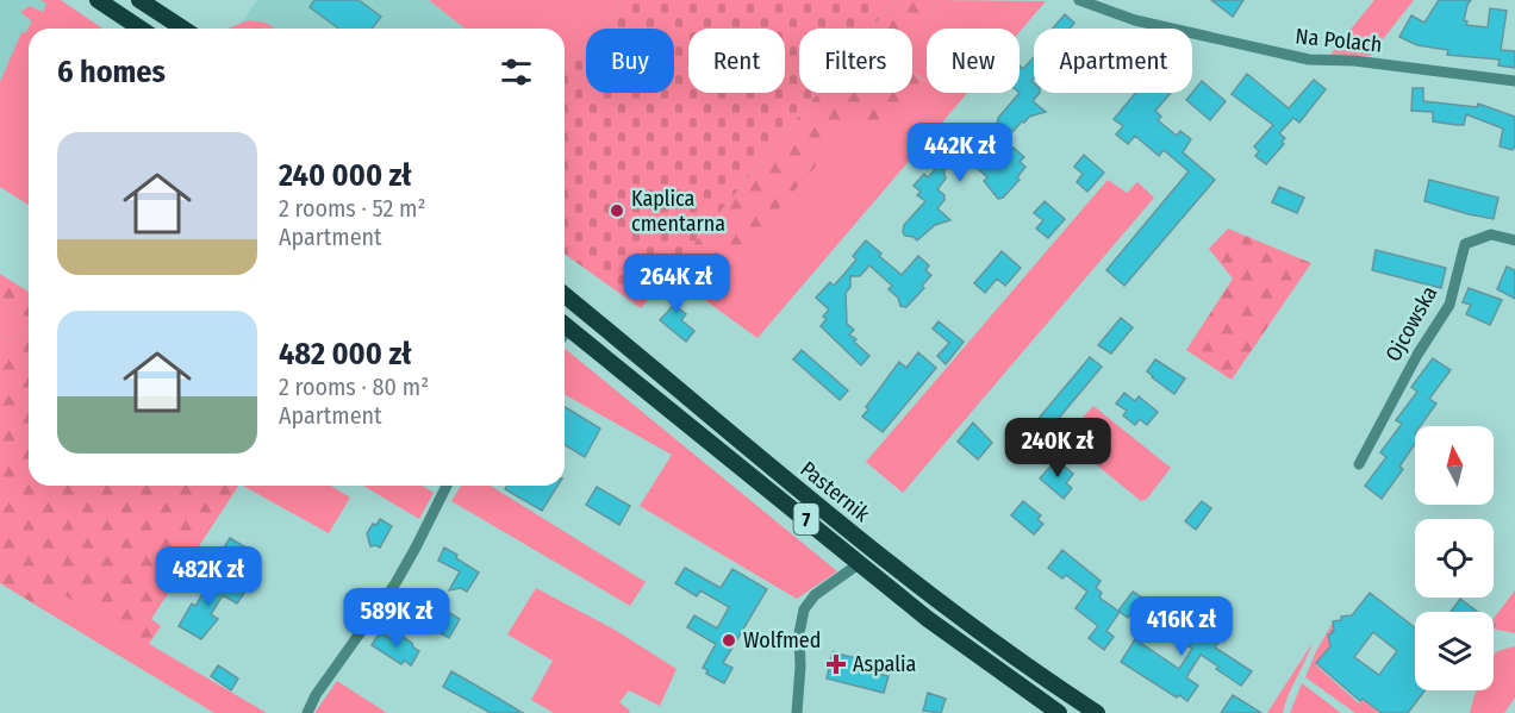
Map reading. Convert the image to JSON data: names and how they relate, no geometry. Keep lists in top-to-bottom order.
{
  "streets": {
    "main road": ["Pasternik", "7"],
    "street": ["Na Polach", "Ojcowska"]
  },
  "places": {
    "other": ["Kaplica cmentarna", "Wolfmed"],
    "health": ["Aspalia"]
  },
  "north": "top",
  "page": {
    "chip": [
      "Buy",
      "Rent",
      "Filters",
      "New",
      "Apartment"
    ],
    "heading": "6 homes",
    "list": [
      {
        "name": "240 000 zł",
        "note": "2 rooms · 52 m² · Apartment"
      },
      {
        "name": "482 000 zł",
        "note": "2 rooms · 80 m² · Apartment"
      }
    ],
    "price": [
      "442K zł",
      "264K zł",
      "240K zł",
      "482K zł",
      "589K zł",
      "416K zł"
    ]
  }
}
